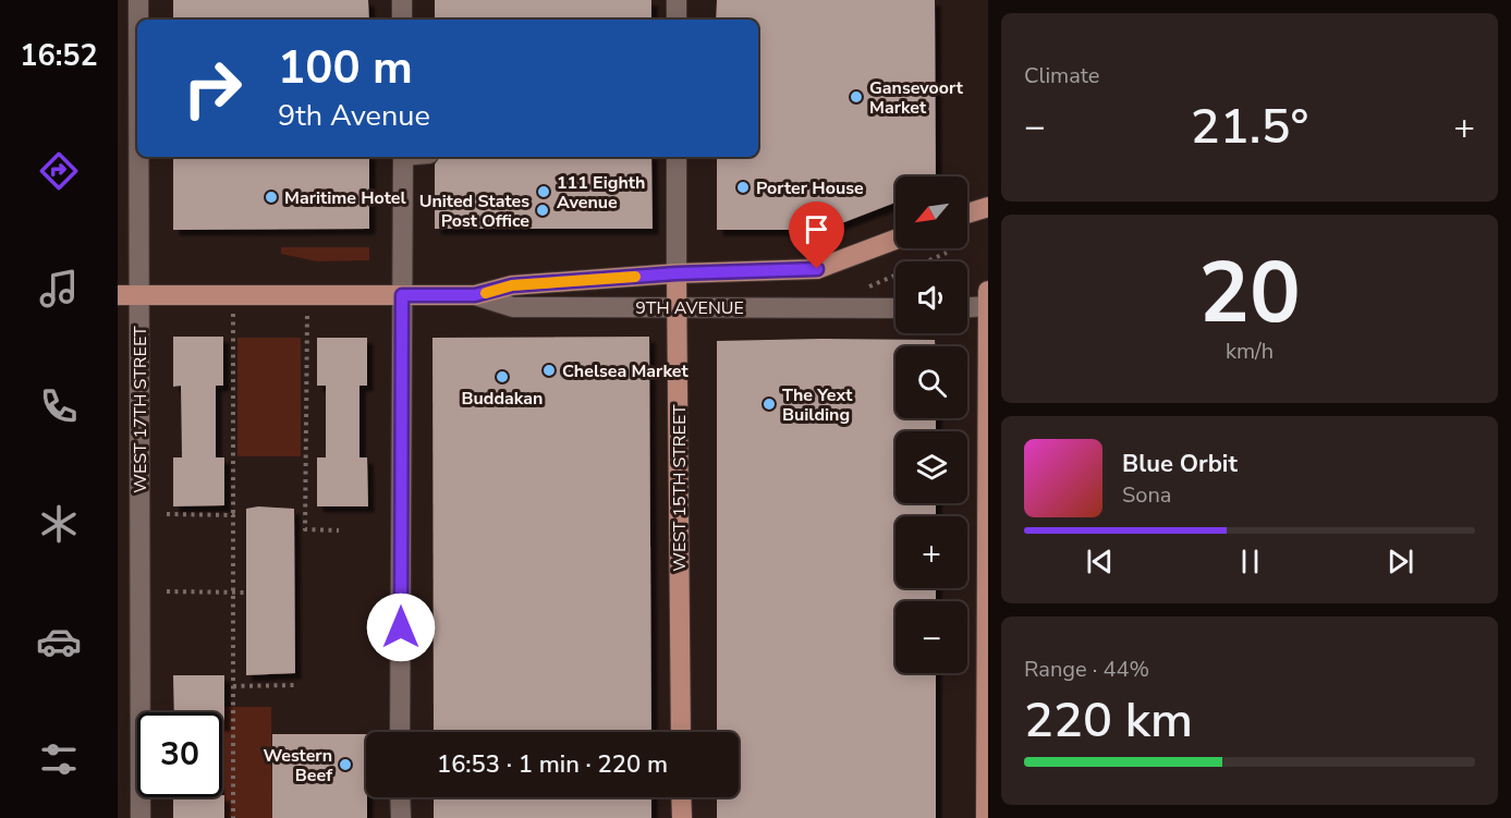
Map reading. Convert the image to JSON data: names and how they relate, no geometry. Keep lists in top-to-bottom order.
{
  "streets": {
    "main road": ["9TH AVENUE", "WEST 15TH STREET"],
    "street": ["WEST 17TH STREET"]
  },
  "crossings": [
    ["9TH AVENUE", "WEST 17TH STREET"],
    ["9TH AVENUE", "WEST 15TH STREET"]
  ],
  "places": [
    "Gansevoort Market",
    "Porter House",
    "111 Eighth Avenue",
    "Maritime Hotel",
    "United States Post Office",
    "Chelsea Market",
    "Buddakan",
    "The Yext Building",
    "Western Beef"
  ],
  "north": "bottom left",
  "page": {
    "tabs": "16:52",
    "tile": [
      "Climate",
      ["20", "km/h"],
      ["Range · 44%", "220 km"]
    ],
    "turn": ["100 m", "9th Avenue"],
    "heat": ["−", "21.5°", "+"],
    "map_buttons": ["+", "−"],
    "song": ["Blue Orbit", "Sona"],
    "limit": "30",
    "trip": "16:53 · 1 min · 220 m"
  }
}
